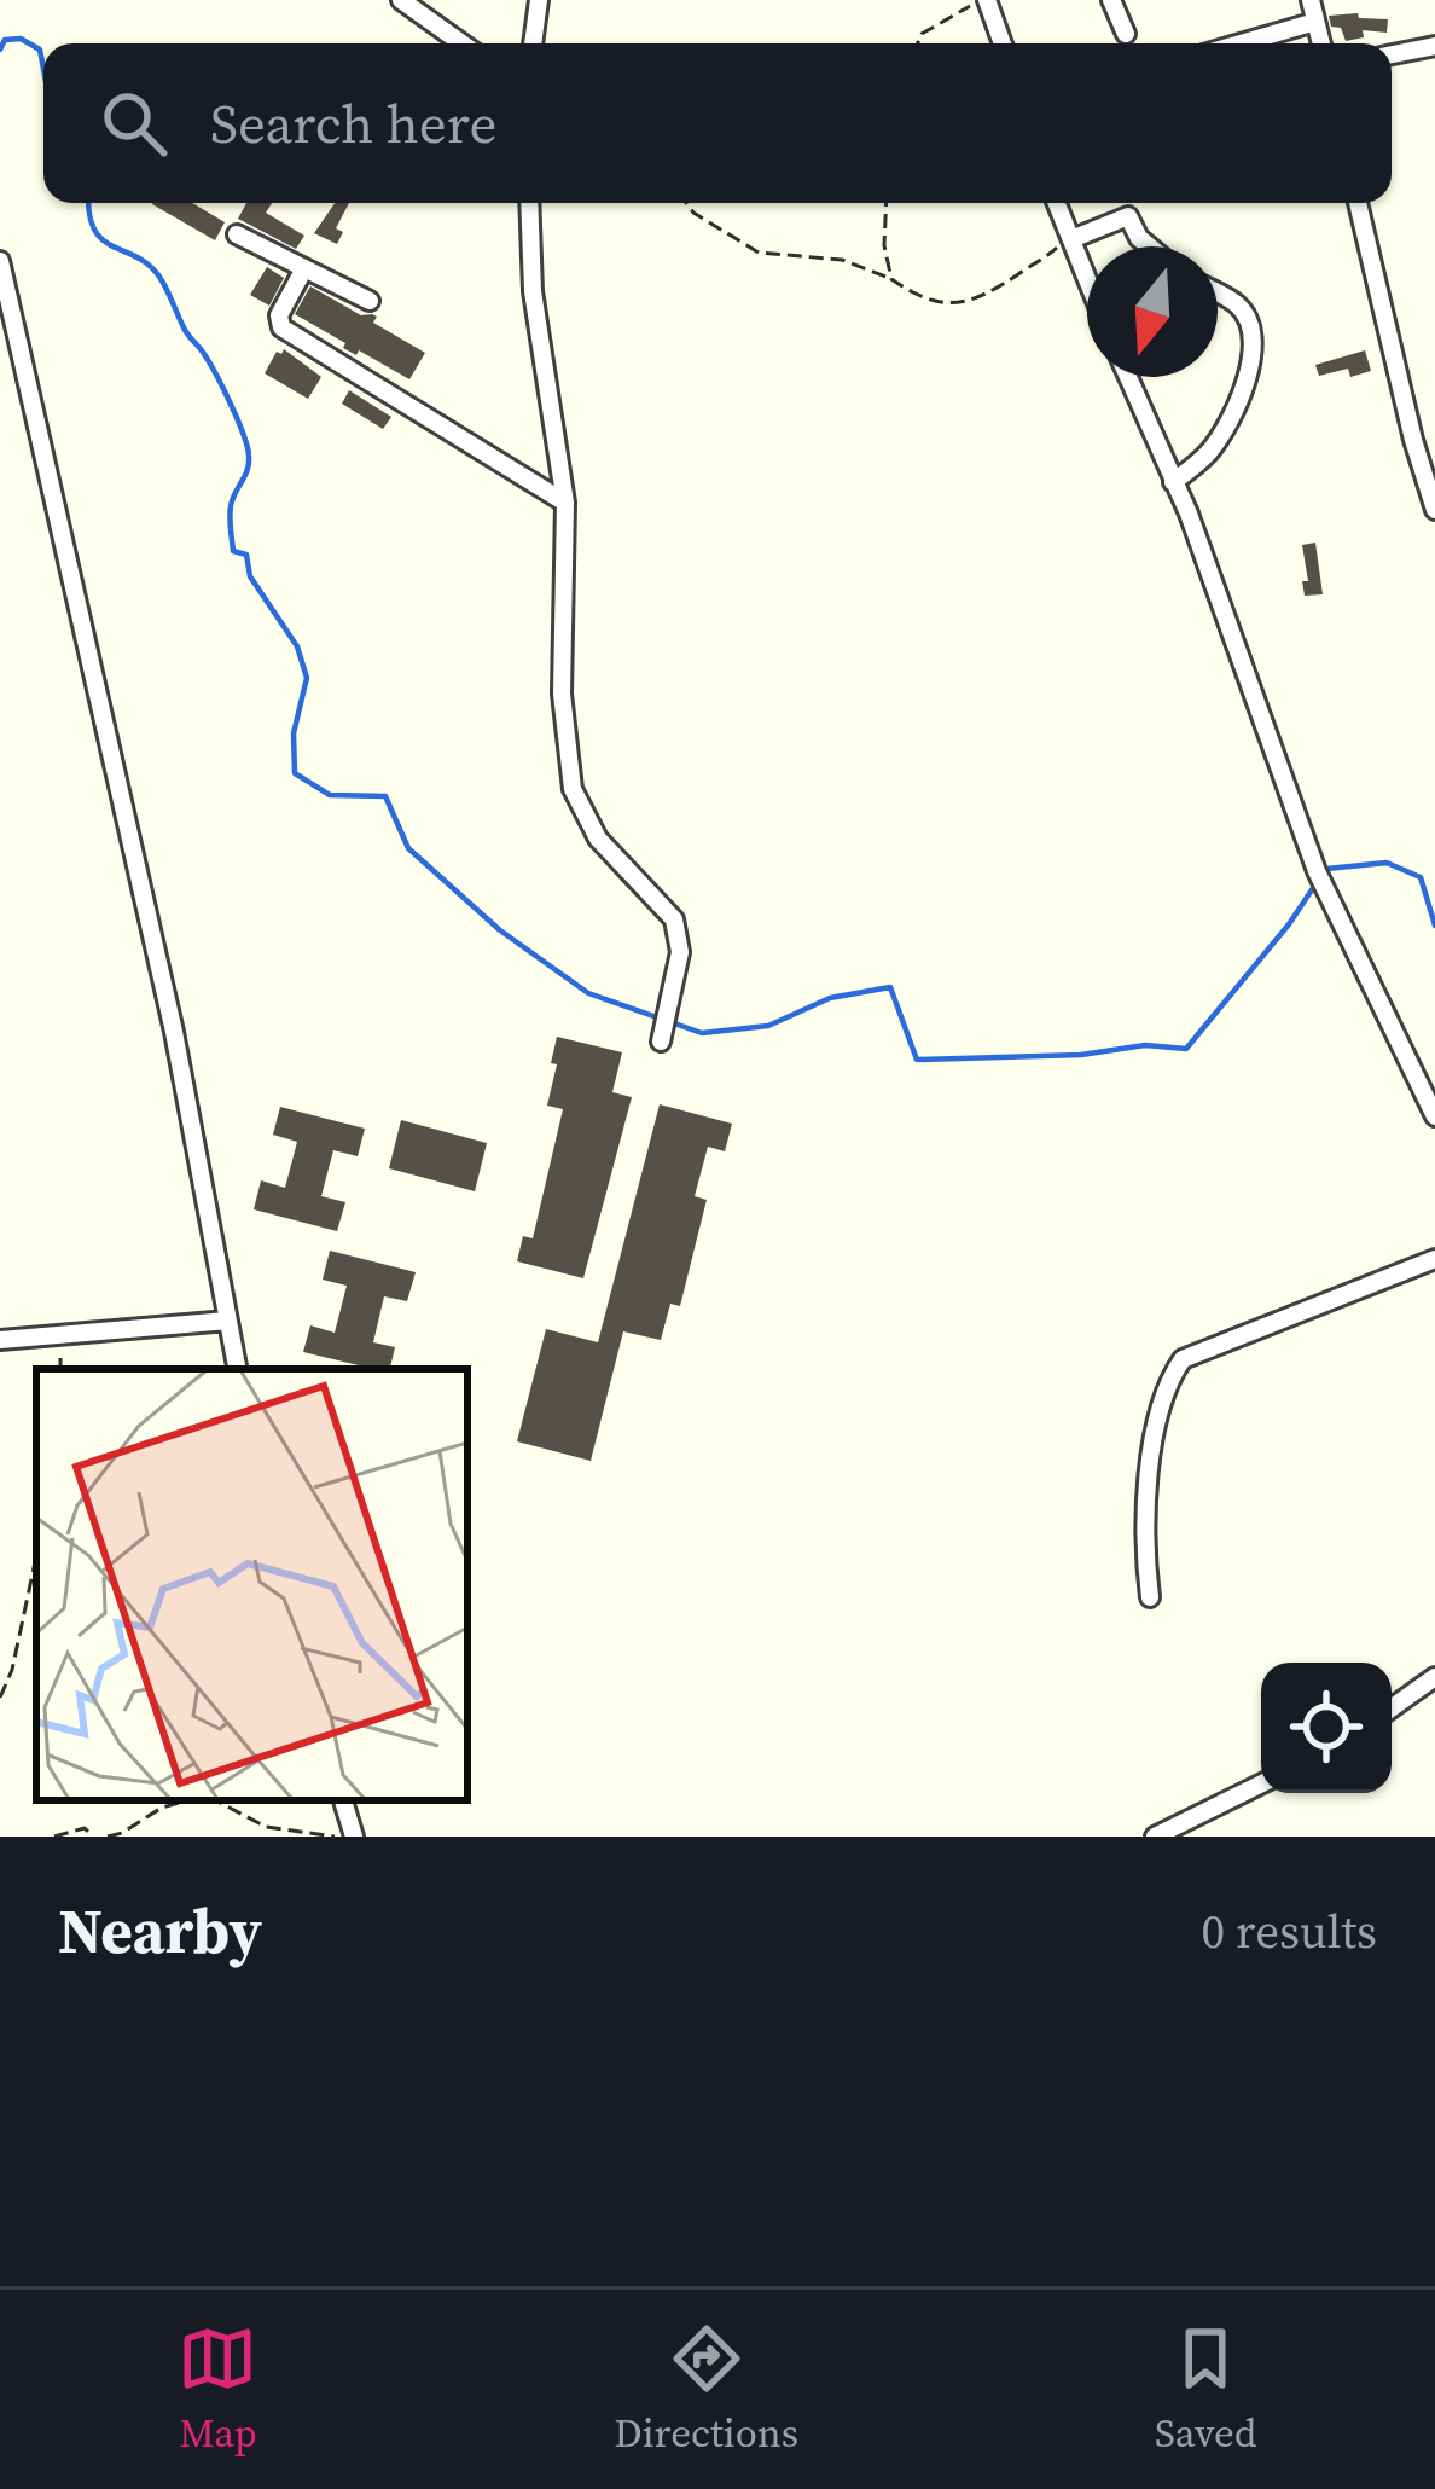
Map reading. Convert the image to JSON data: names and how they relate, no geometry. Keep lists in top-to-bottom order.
{
  "north": "bottom",
  "page": {
    "search": "Search here",
    "heading": ["Nearby", "0 results"],
    "nav": ["Map", "Directions", "Saved"]
  }
}
